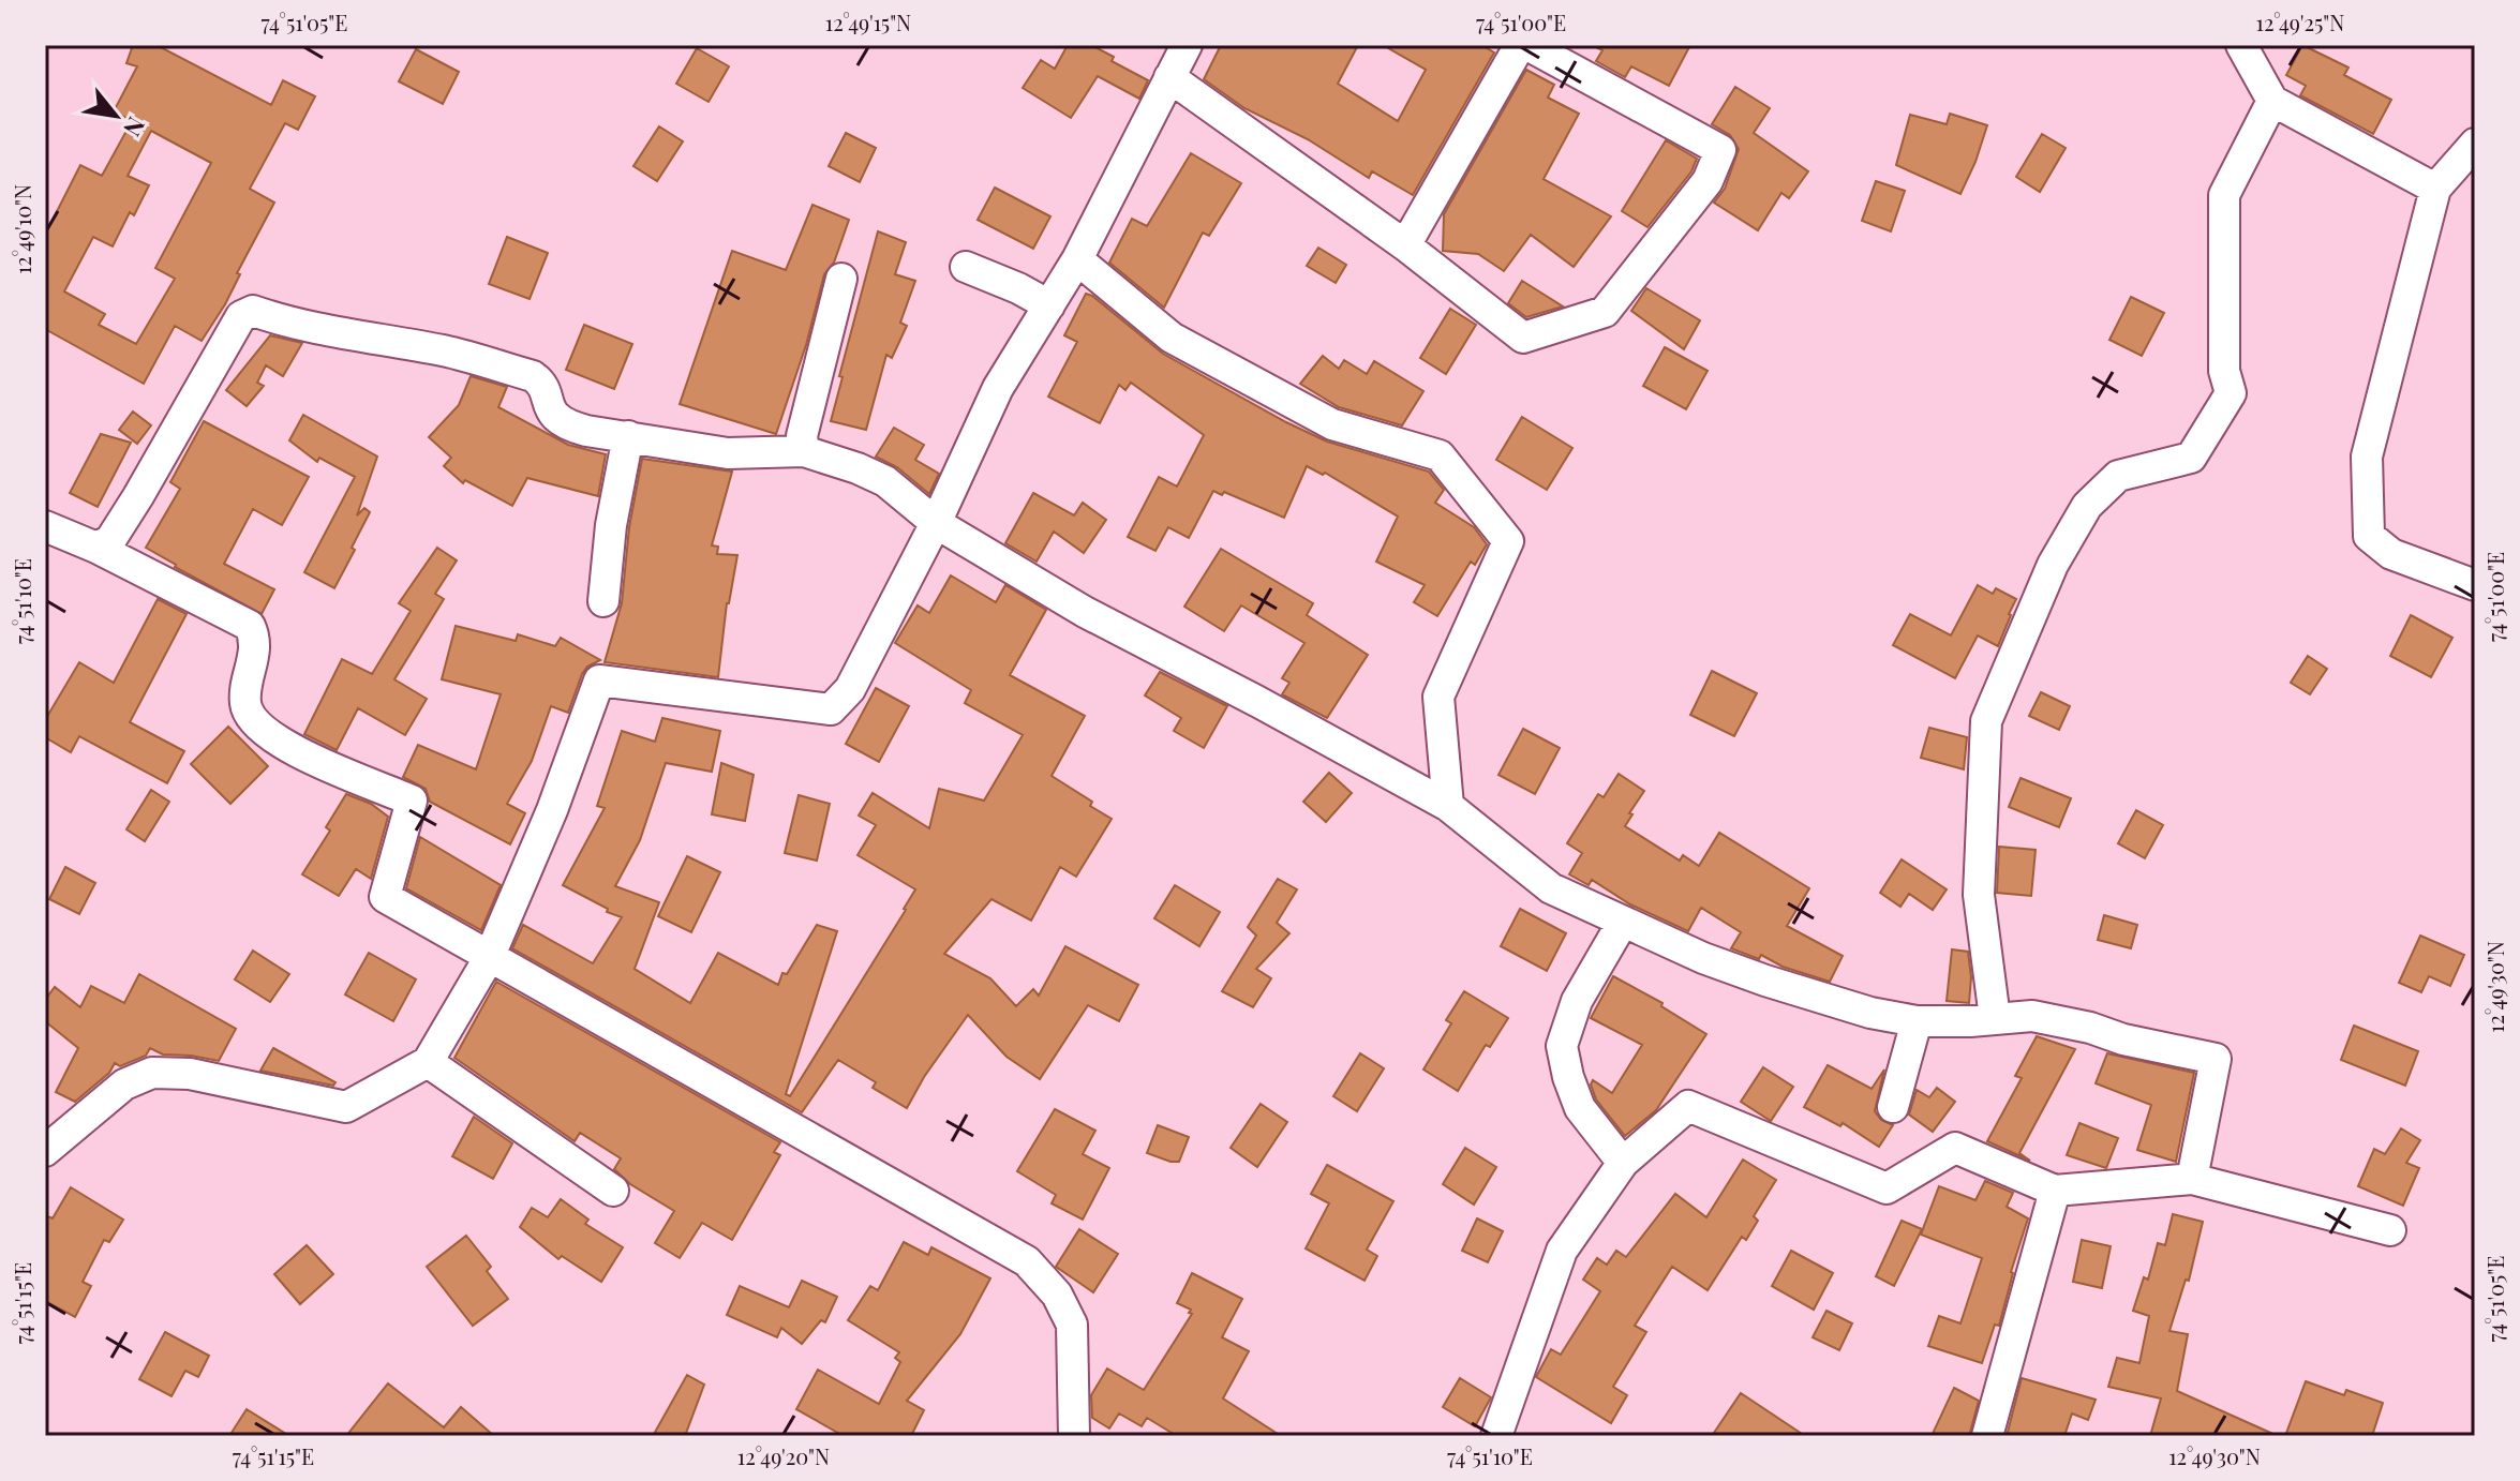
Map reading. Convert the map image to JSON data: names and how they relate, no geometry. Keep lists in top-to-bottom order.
{
  "north": "bottom right",
  "coordinates": [
    "74°51'05\"E",
    "12°49'15\"N",
    "74°51'00\"E",
    "12°49'25\"N",
    "12°49'10\"N",
    "74°51'10\"E",
    "12°49'30\"N",
    "74°51'15\"E",
    "12°49'20\"N"
  ]
}
